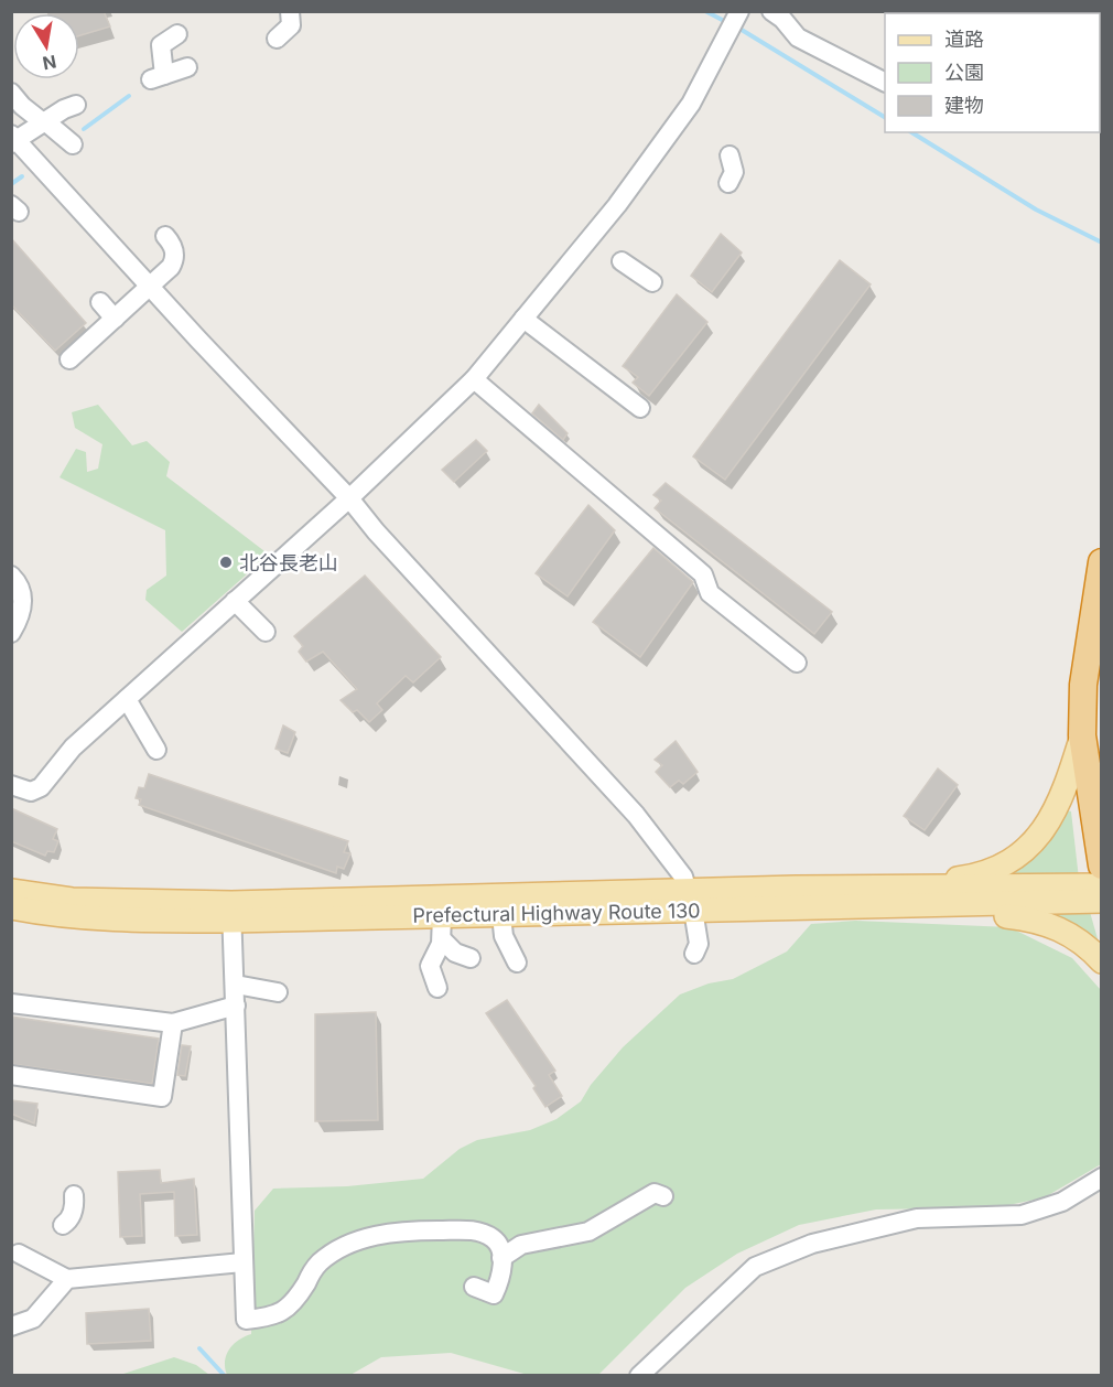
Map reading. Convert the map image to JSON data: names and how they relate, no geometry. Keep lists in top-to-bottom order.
{
  "streets": {
    "main road": ["Prefectural Highway Route 130"]
  },
  "places": ["北谷長老山"],
  "legend": ["道路", "公園", "建物"],
  "north": "bottom"
}
